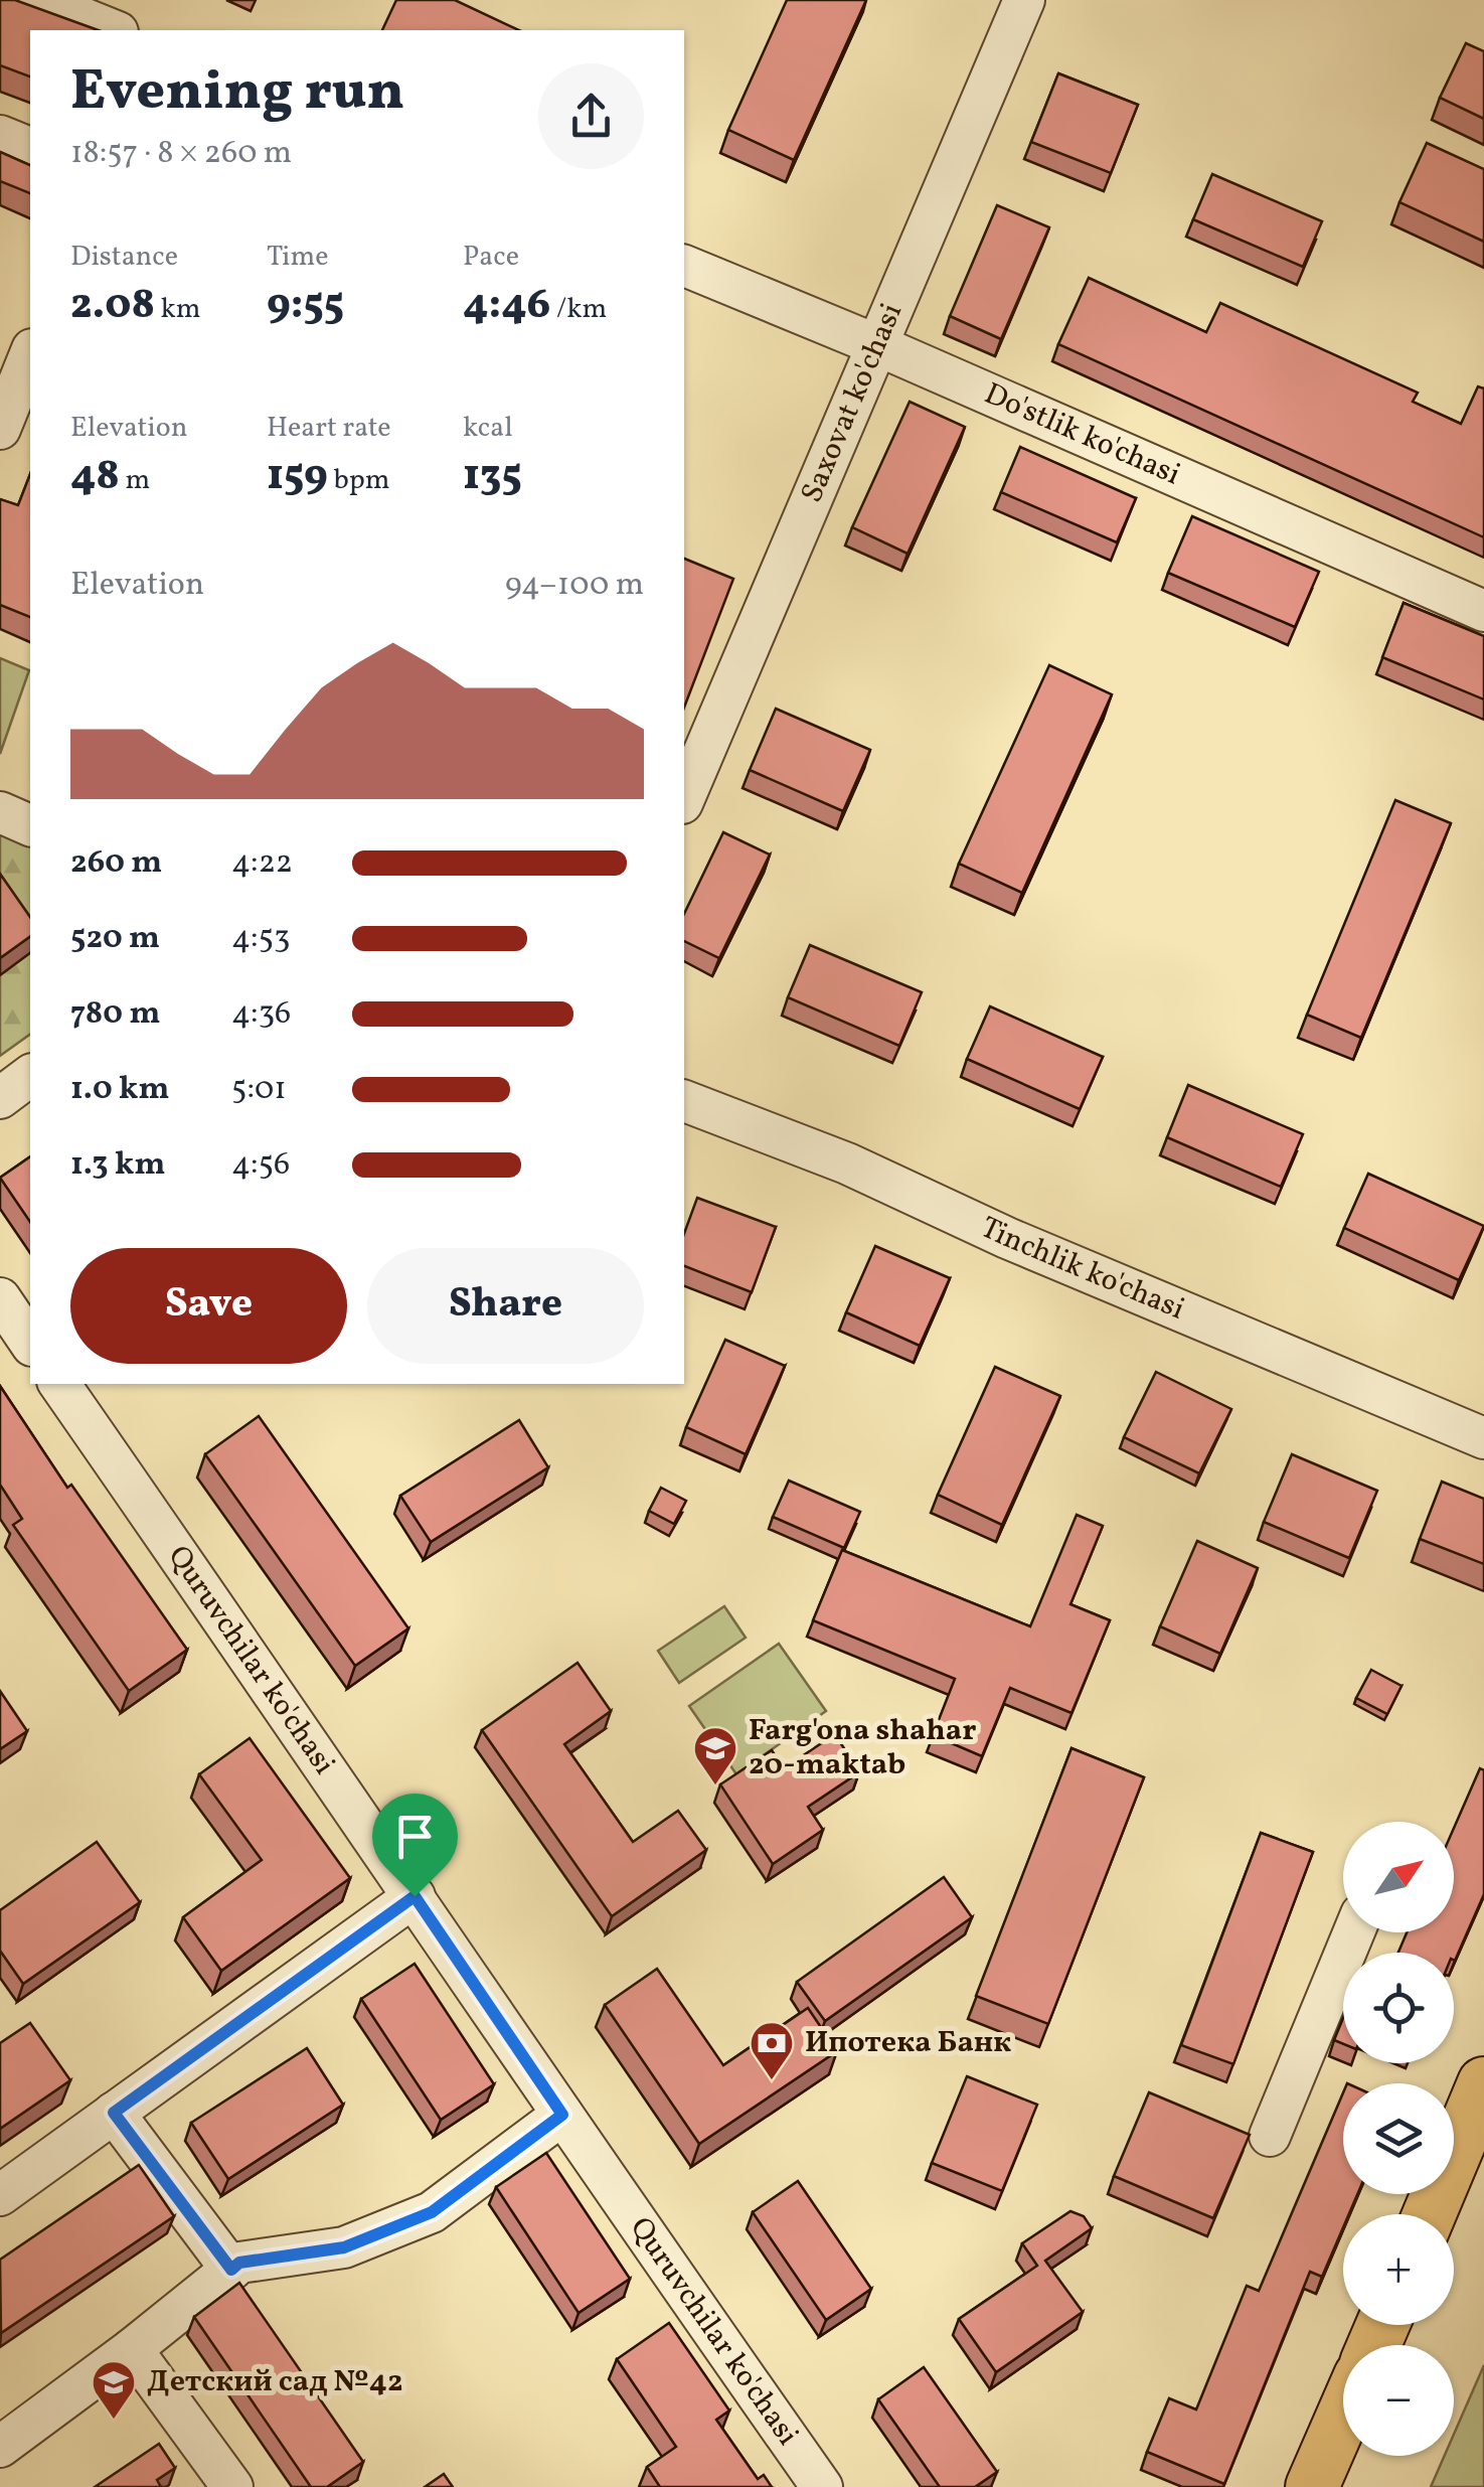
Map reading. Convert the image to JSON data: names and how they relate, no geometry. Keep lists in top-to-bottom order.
{
  "streets": {
    "street": [
      "Saxovat ko'chasi",
      "Do'stlik ko'chasi",
      "Tinchlik ko'chasi",
      "Quruvchilar ko'chasi"
    ]
  },
  "crossings": [
    ["Saxovat ko'chasi", "Do'stlik ko'chasi"]
  ],
  "places": {
    "school or university": ["Farg'ona shahar 20-maktab", "Детский сад №42"],
    "bank": ["Ипотека Банк"]
  },
  "north": "top right",
  "page": {
    "heading": ["Evening run", "18:57 · 8 × 260 m"],
    "stats": [
      ["Distance", "2.08 km"],
      ["Time", "9:55"],
      ["Pace", "4:46 /km"],
      ["Elevation", "48 m"],
      ["Heart rate", "159 bpm"],
      ["kcal", "135"]
    ],
    "chart": ["Elevation", "94–100 m"],
    "list": [
      {
        "name": "260 m",
        "note": "4:22"
      },
      {
        "name": "520 m",
        "note": "4:53"
      },
      {
        "name": "780 m",
        "note": "4:36"
      },
      {
        "name": "1.0 km",
        "note": "5:01"
      },
      {
        "name": "1.3 km",
        "note": "4:56"
      }
    ],
    "buttons": ["Save", "Share"],
    "map_buttons": ["+", "−"]
  }
}
